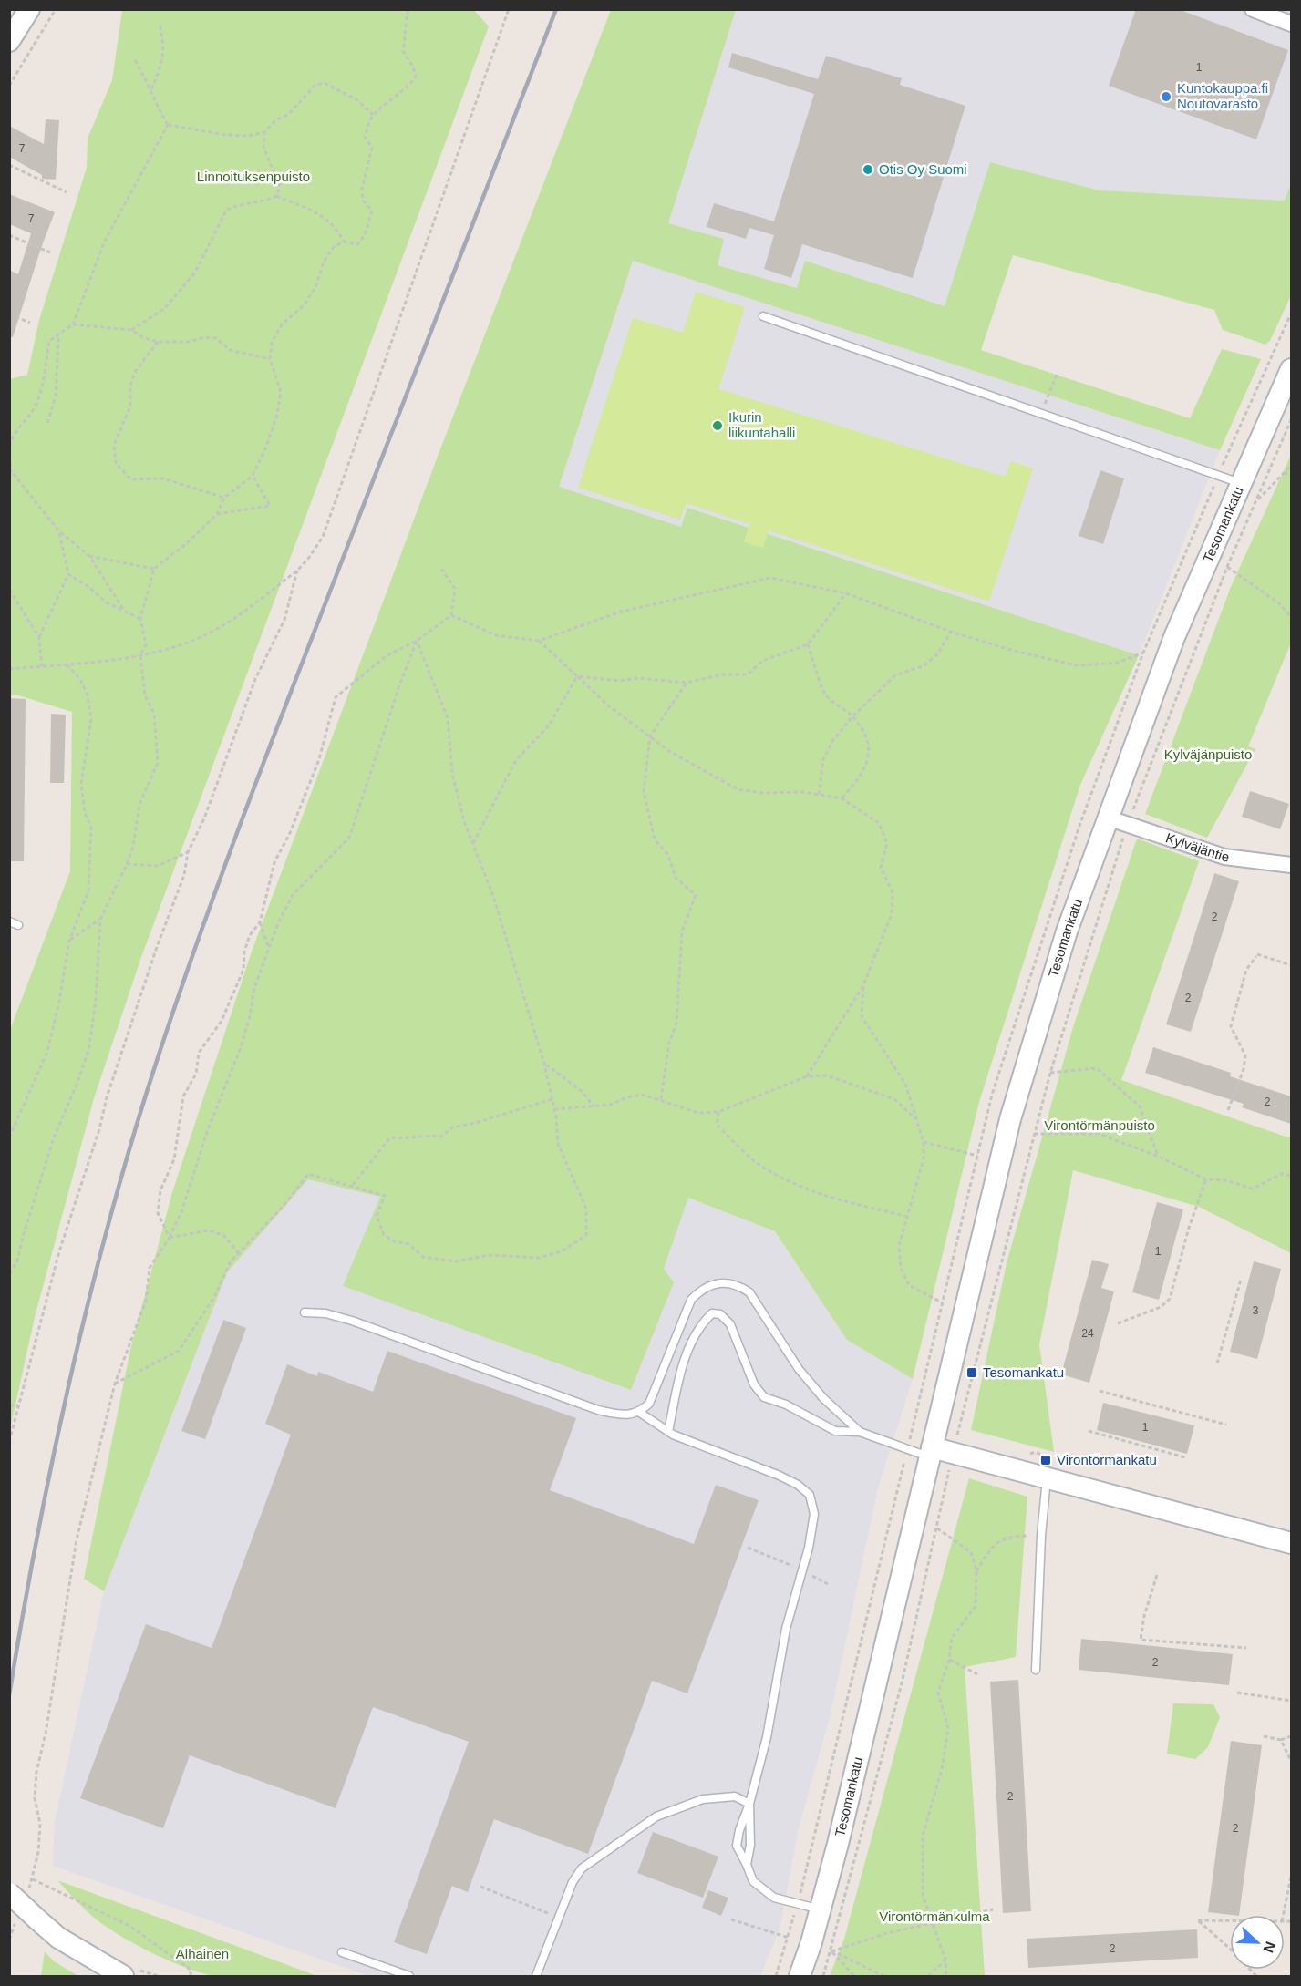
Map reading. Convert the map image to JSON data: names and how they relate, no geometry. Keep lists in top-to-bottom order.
{
  "streets": {
    "main road": ["Tesomankatu"],
    "street": ["Kylväjäntie"]
  },
  "crossings": [
    ["Tesomankatu", "Kylväjäntie"]
  ],
  "parks": [
    "Linnoituksenpuisto",
    "Kylväjänpuisto",
    "Virontörmänpuisto",
    "Virontörmänkulma",
    "Alhainen"
  ],
  "places": {
    "other": ["Kuntokauppa.fi Noutovarasto", "Otis Oy Suomi", "Ikurin liikuntahalli"],
    "transit": ["Tesomankatu", "Virontörmänkatu"]
  },
  "house_numbers": [
    "1",
    "7",
    "7",
    "2",
    "2",
    "2",
    "1",
    "3",
    "24",
    "1",
    "2",
    "2",
    "2",
    "2"
  ],
  "north": "right"
}
